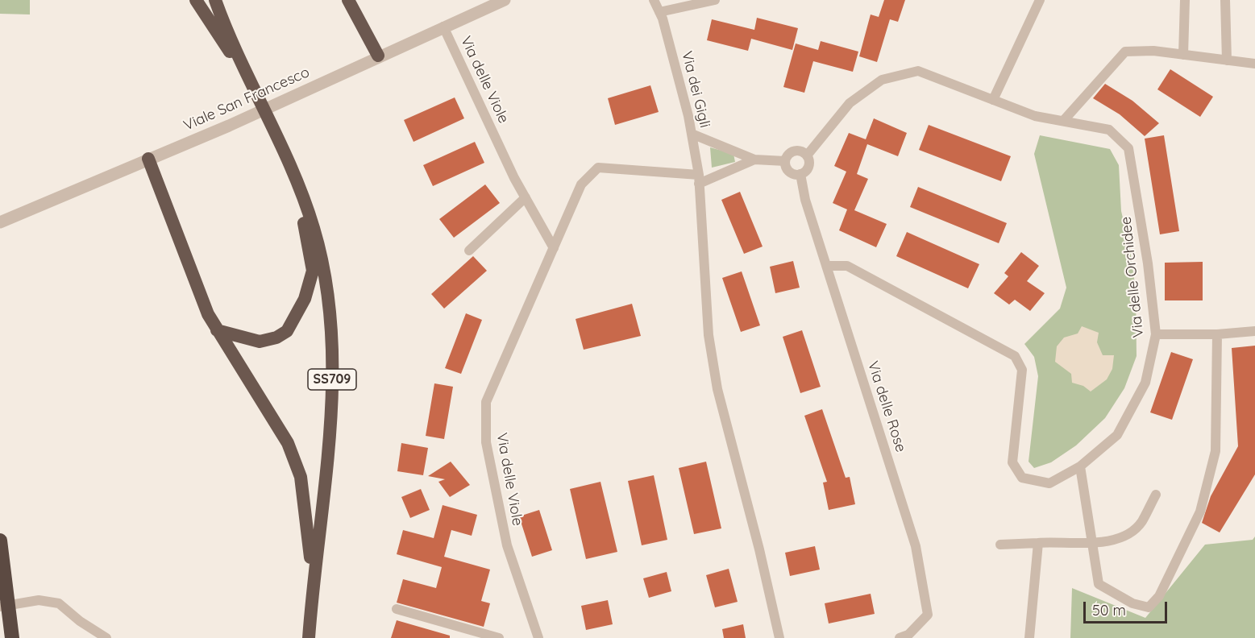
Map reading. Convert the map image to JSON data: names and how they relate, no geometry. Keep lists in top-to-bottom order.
{
  "streets": {
    "highway": ["SS709"],
    "street": [
      "Via delle Viole",
      "Via dei Gigli",
      "Viale San Francesco",
      "Via delle Orchidee",
      "Via delle Rose"
    ]
  },
  "crossings": [
    ["Via delle Viole", "Via dei Gigli"],
    ["Via delle Viole", "Viale San Francesco"],
    ["Via delle Orchidee", "Via delle Rose"]
  ],
  "scale_bar": "50 m"
}
